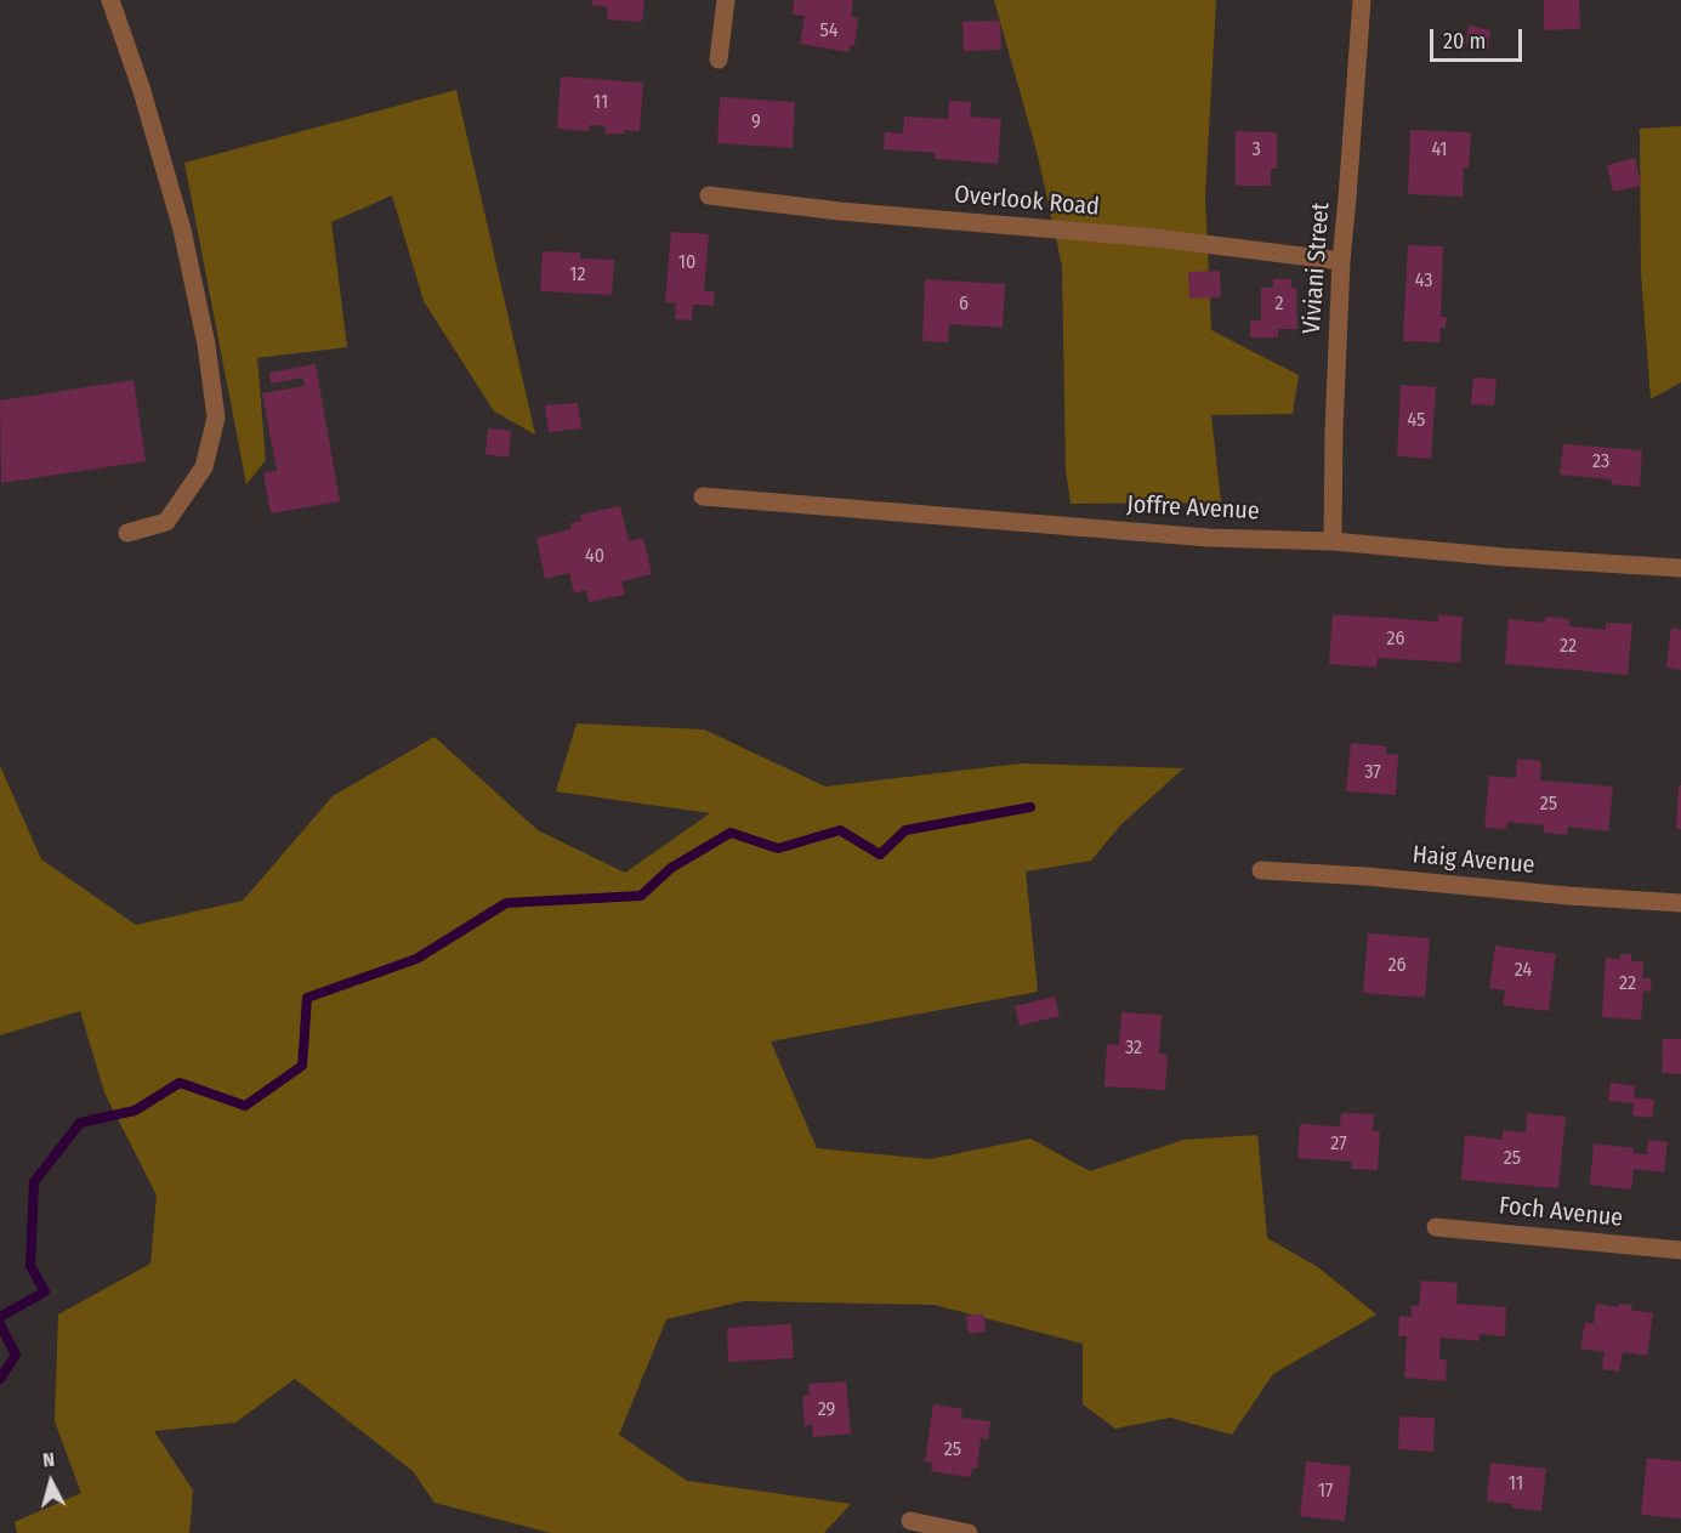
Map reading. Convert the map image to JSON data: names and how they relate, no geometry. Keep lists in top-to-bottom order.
{
  "streets": {
    "street": [
      "Overlook Road",
      "Viviani Street",
      "Joffre Avenue",
      "Haig Avenue",
      "Foch Avenue"
    ]
  },
  "crossings": [
    ["Overlook Road", "Viviani Street"],
    ["Viviani Street", "Joffre Avenue"]
  ],
  "house_numbers": [
    "54",
    "11",
    "9",
    "3",
    "41",
    "10",
    "12",
    "43",
    "6",
    "2",
    "45",
    "23",
    "40",
    "26",
    "22",
    "37",
    "25",
    "26",
    "24",
    "22",
    "32",
    "27",
    "25",
    "29",
    "25",
    "11",
    "17"
  ],
  "scale_bar": "20 m",
  "north": "top"
}
